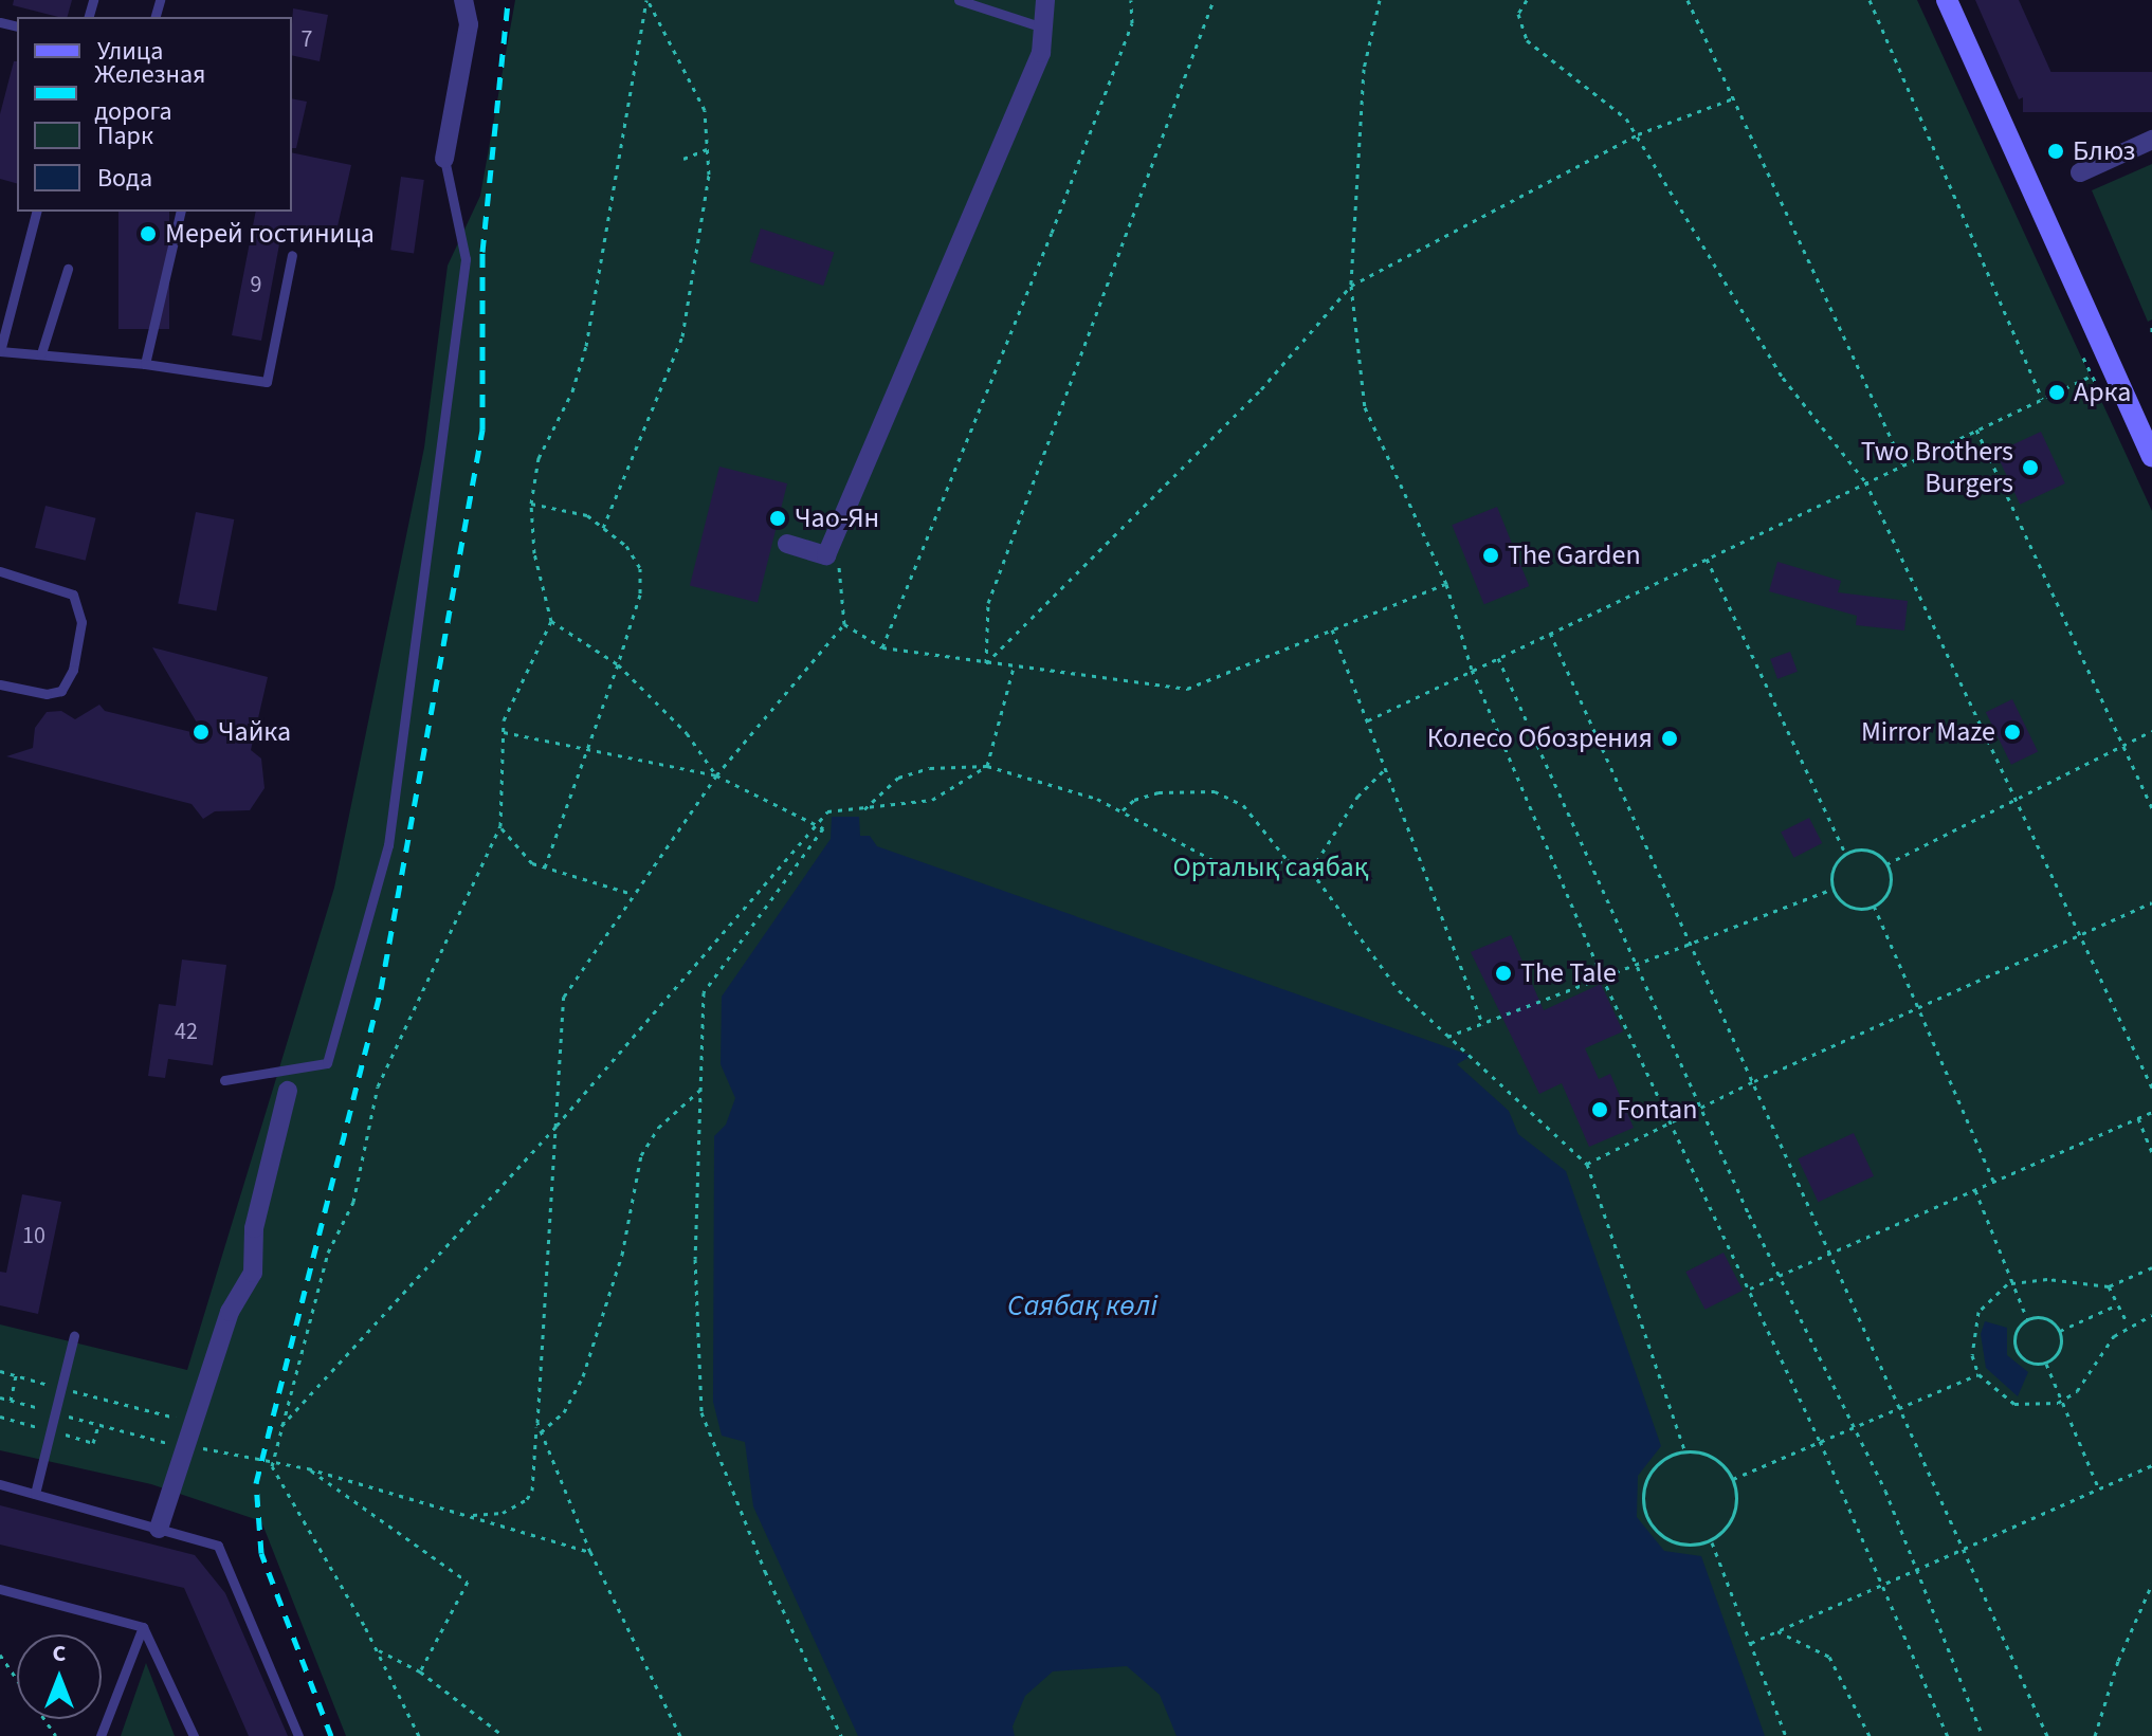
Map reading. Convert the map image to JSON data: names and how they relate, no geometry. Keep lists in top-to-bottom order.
{
  "water": ["Саябақ көлі"],
  "parks": ["Орталық саябақ"],
  "places": [
    "Блюз",
    "Мерей гостиница",
    "Арка",
    "Two Brothers Burgers",
    "Чао-Ян",
    "The Garden",
    "Чайка",
    "Mirror Maze",
    "Колесо Обозрения",
    "The Tale",
    "Fontan"
  ],
  "house_numbers": [
    "7",
    "9",
    "42",
    "10"
  ],
  "legend": [
    "Улица",
    "Железная дорога",
    "Парк",
    "Вода"
  ],
  "north": "top"
}
